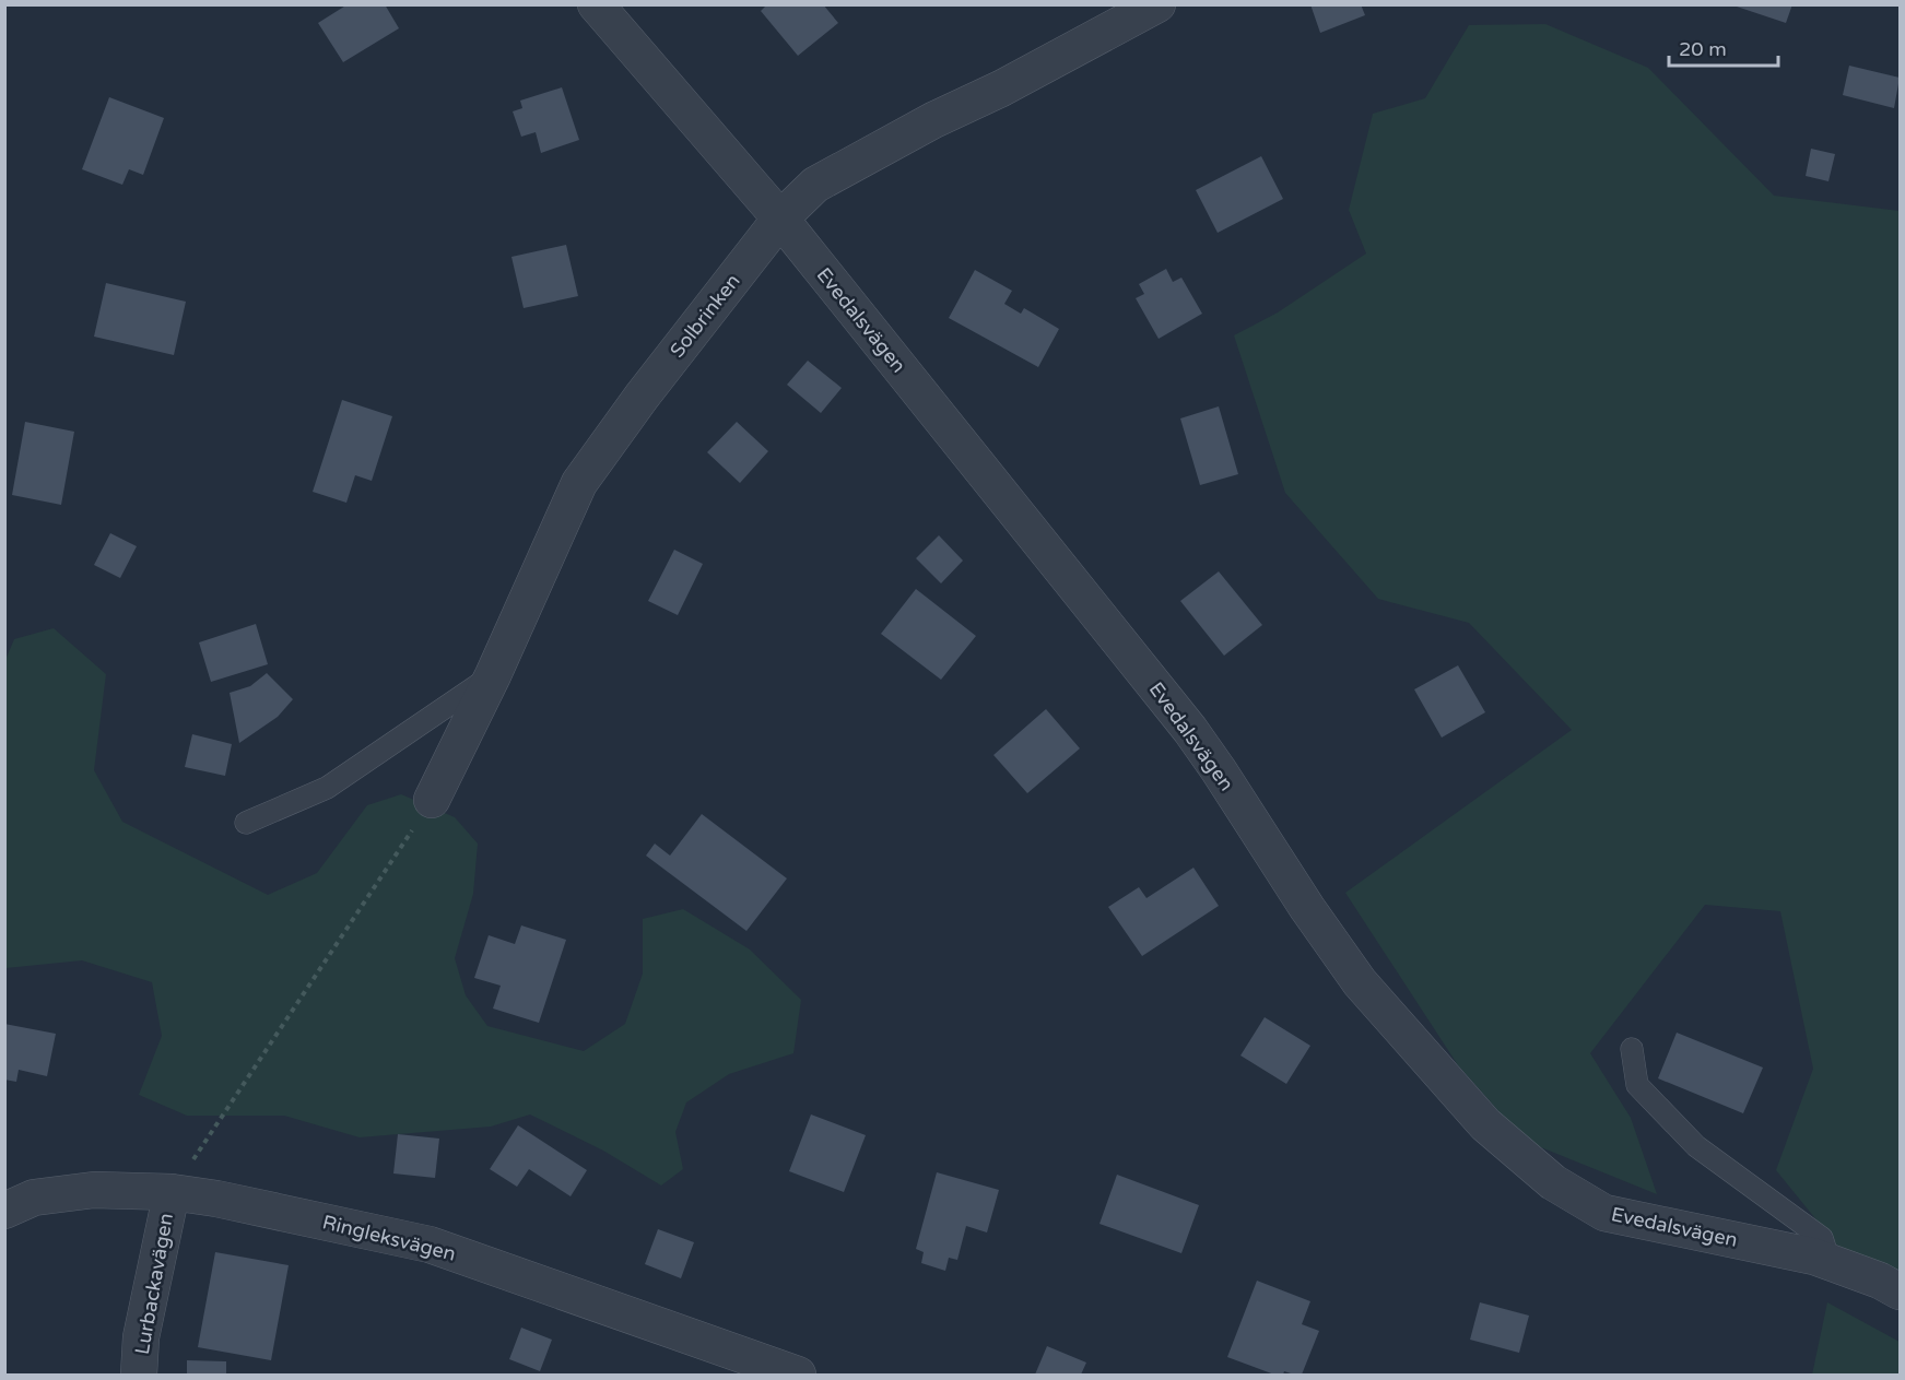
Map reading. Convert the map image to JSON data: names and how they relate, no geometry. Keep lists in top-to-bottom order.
{
  "streets": {
    "street": [
      "Solbrinken",
      "Evedalsvägen",
      "Ringleksvägen",
      "Lurbackavägen"
    ]
  },
  "crossings": [
    ["Solbrinken", "Evedalsvägen"],
    ["Ringleksvägen", "Lurbackavägen"]
  ],
  "scale_bar": "20 m"
}
